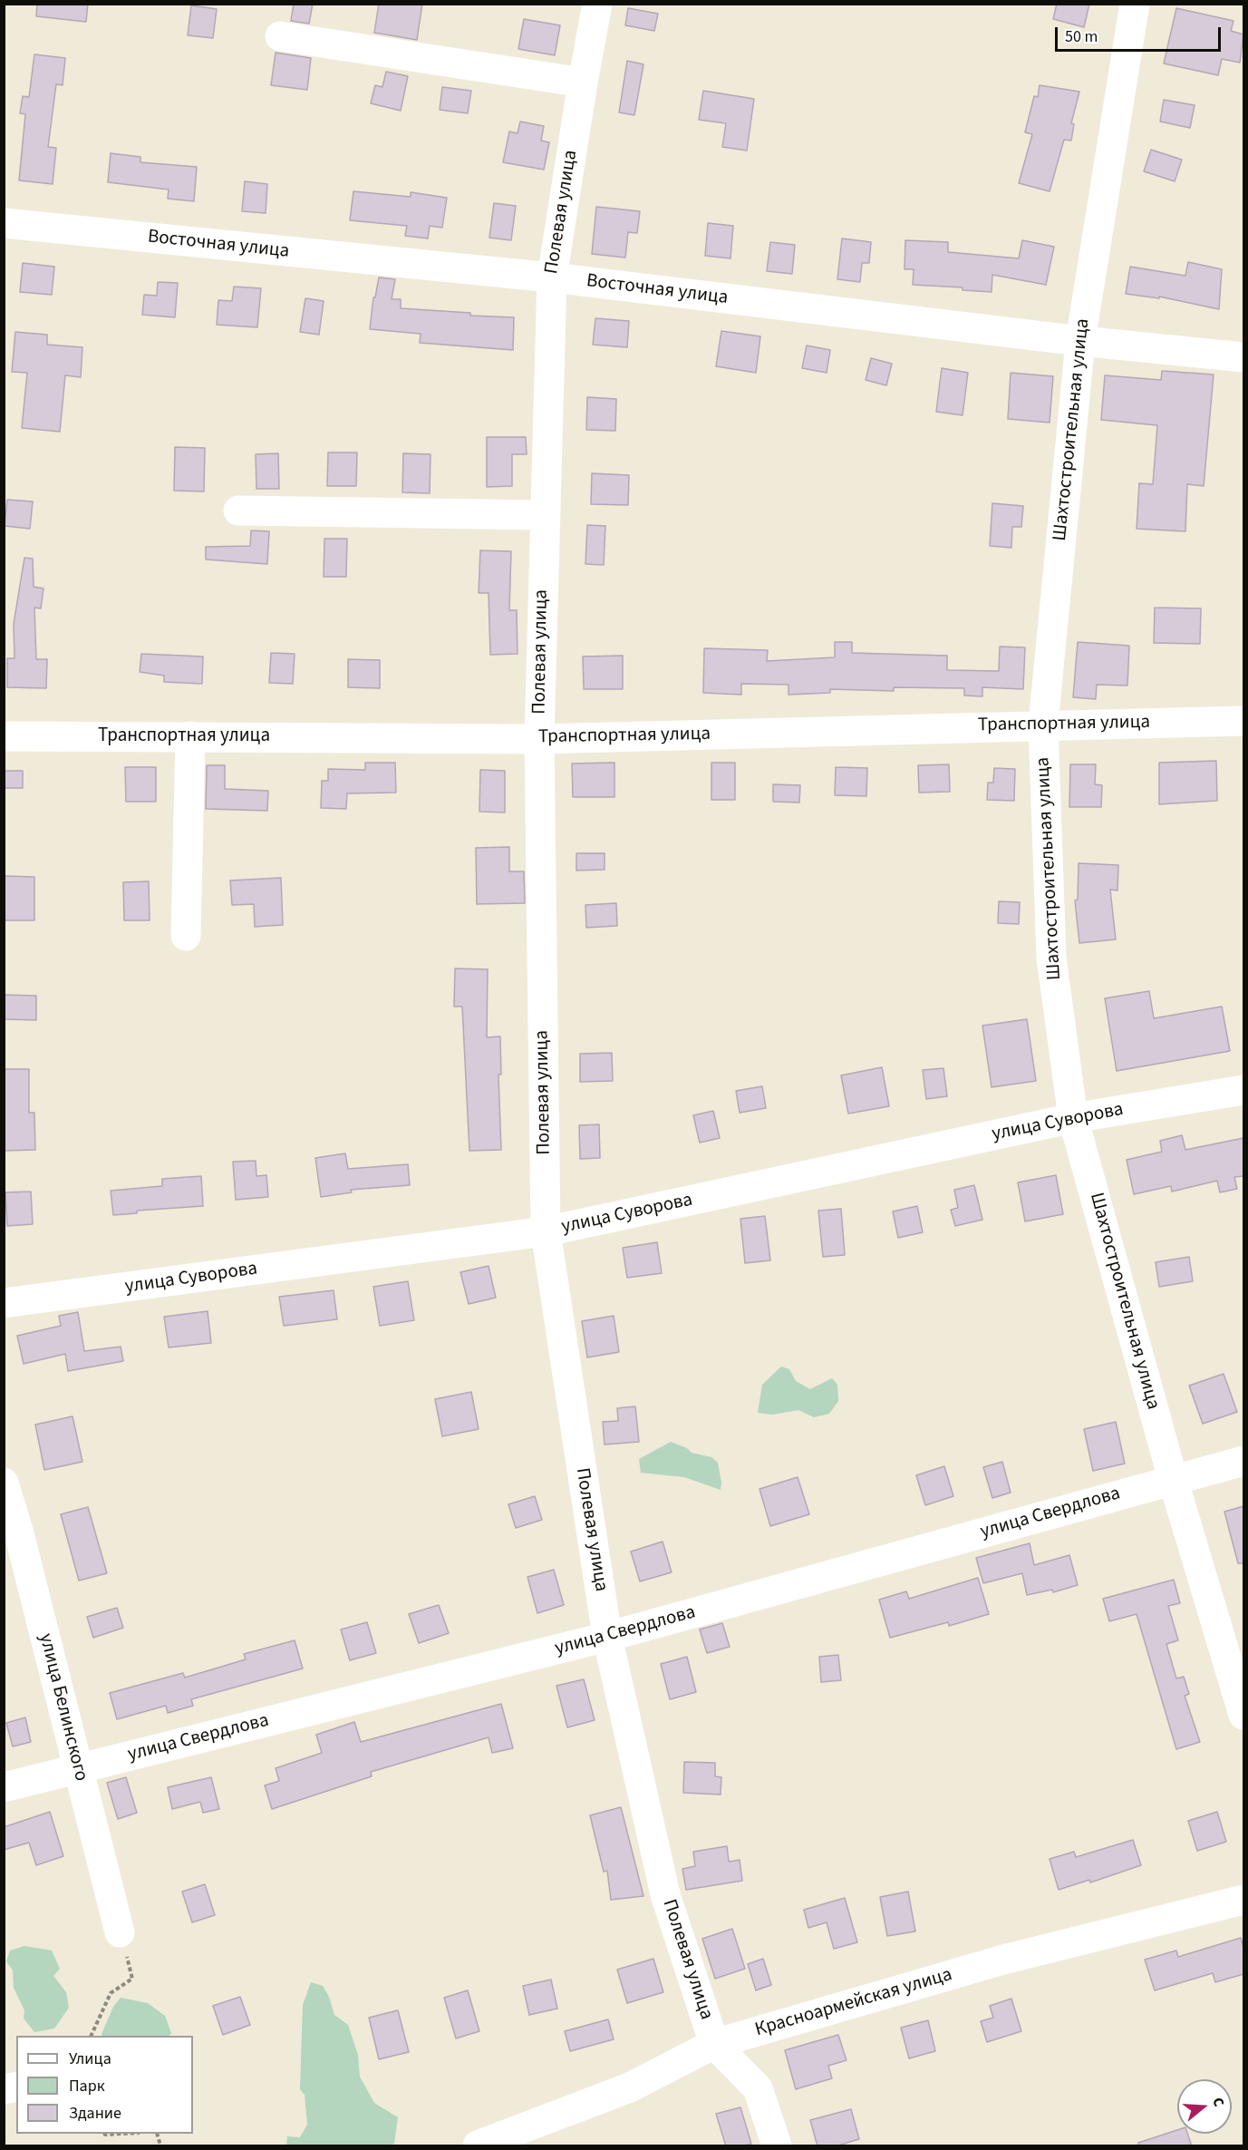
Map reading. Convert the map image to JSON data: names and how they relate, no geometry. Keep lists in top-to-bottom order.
{
  "streets": {
    "street": [
      "Полевая улица",
      "Восточная улица",
      "Шахтостроительная улица",
      "Транспортная улица",
      "улица Суворова",
      "улица Свердлова",
      "улица Белинского",
      "Красноармейская улица"
    ]
  },
  "crossings": [
    ["Полевая улица", "Восточная улица"],
    ["Полевая улица", "Транспортная улица"],
    ["Полевая улица", "улица Суворова"],
    ["Полевая улица", "улица Свердлова"],
    ["Полевая улица", "Красноармейская улица"],
    ["Восточная улица", "Шахтостроительная улица"],
    ["Шахтостроительная улица", "Транспортная улица"],
    ["Шахтостроительная улица", "улица Суворова"],
    ["Шахтостроительная улица", "улица Свердлова"],
    ["улица Свердлова", "улица Белинского"]
  ],
  "legend": ["Улица", "Парк", "Здание"],
  "scale_bar": "50 m",
  "north": "right"
}
